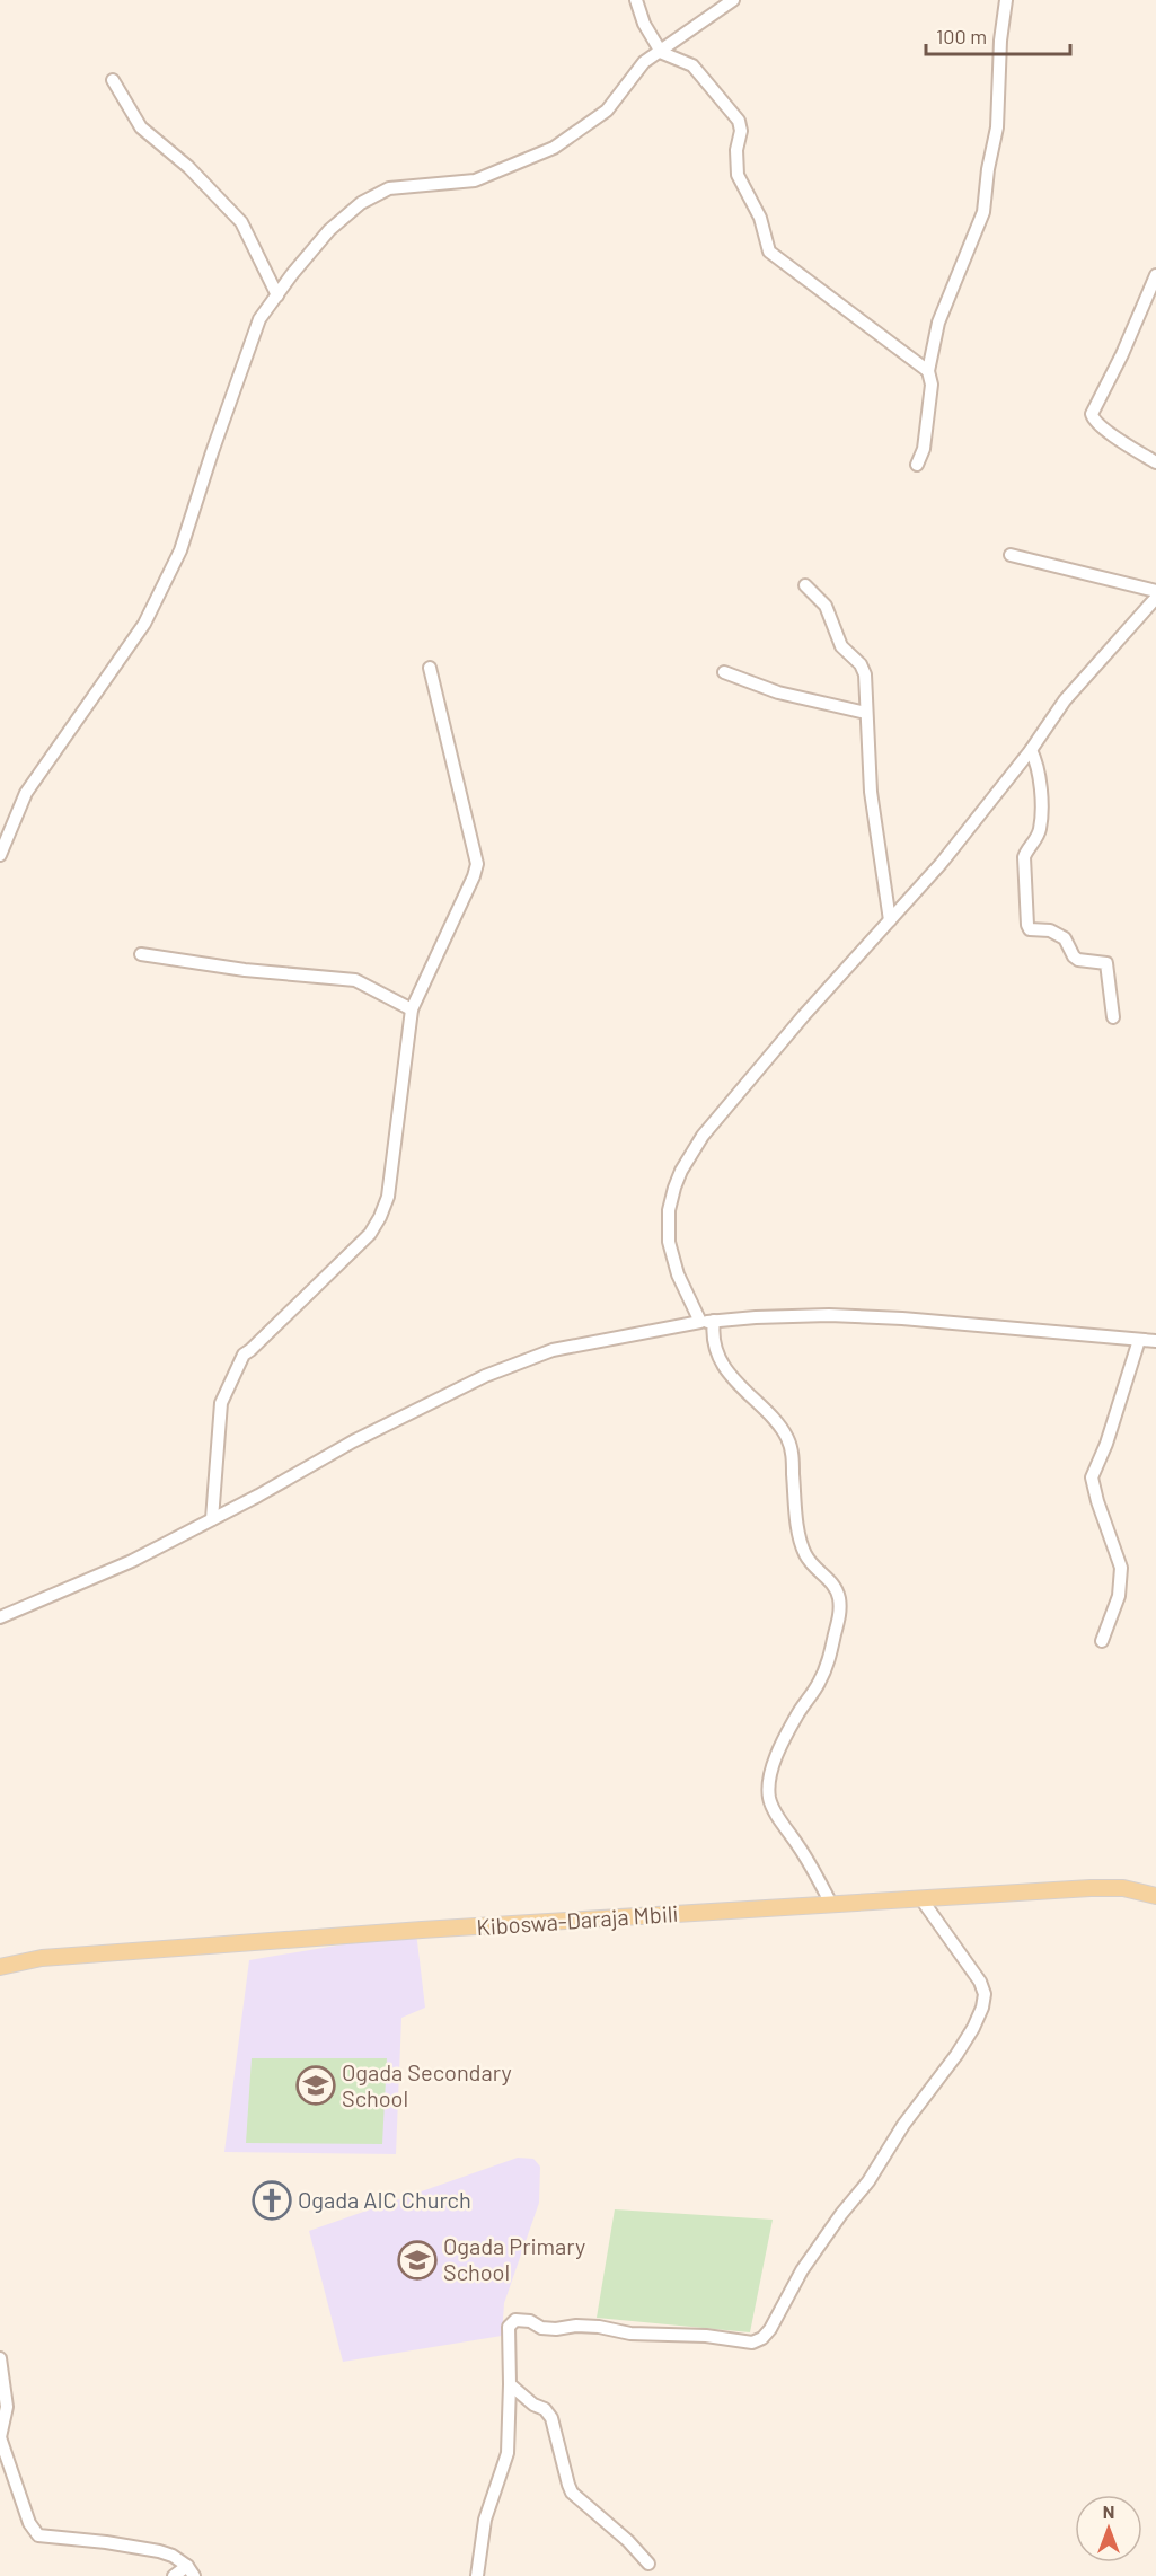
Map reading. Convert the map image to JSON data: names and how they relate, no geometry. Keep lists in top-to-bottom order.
{
  "streets": {
    "main road": ["Kiboswa-Daraja Mbili"]
  },
  "places": {
    "school or university": ["Ogada Secondary School", "Ogada Primary School"],
    "church": ["Ogada AIC Church"]
  },
  "scale_bar": "100 m",
  "north": "top"
}
